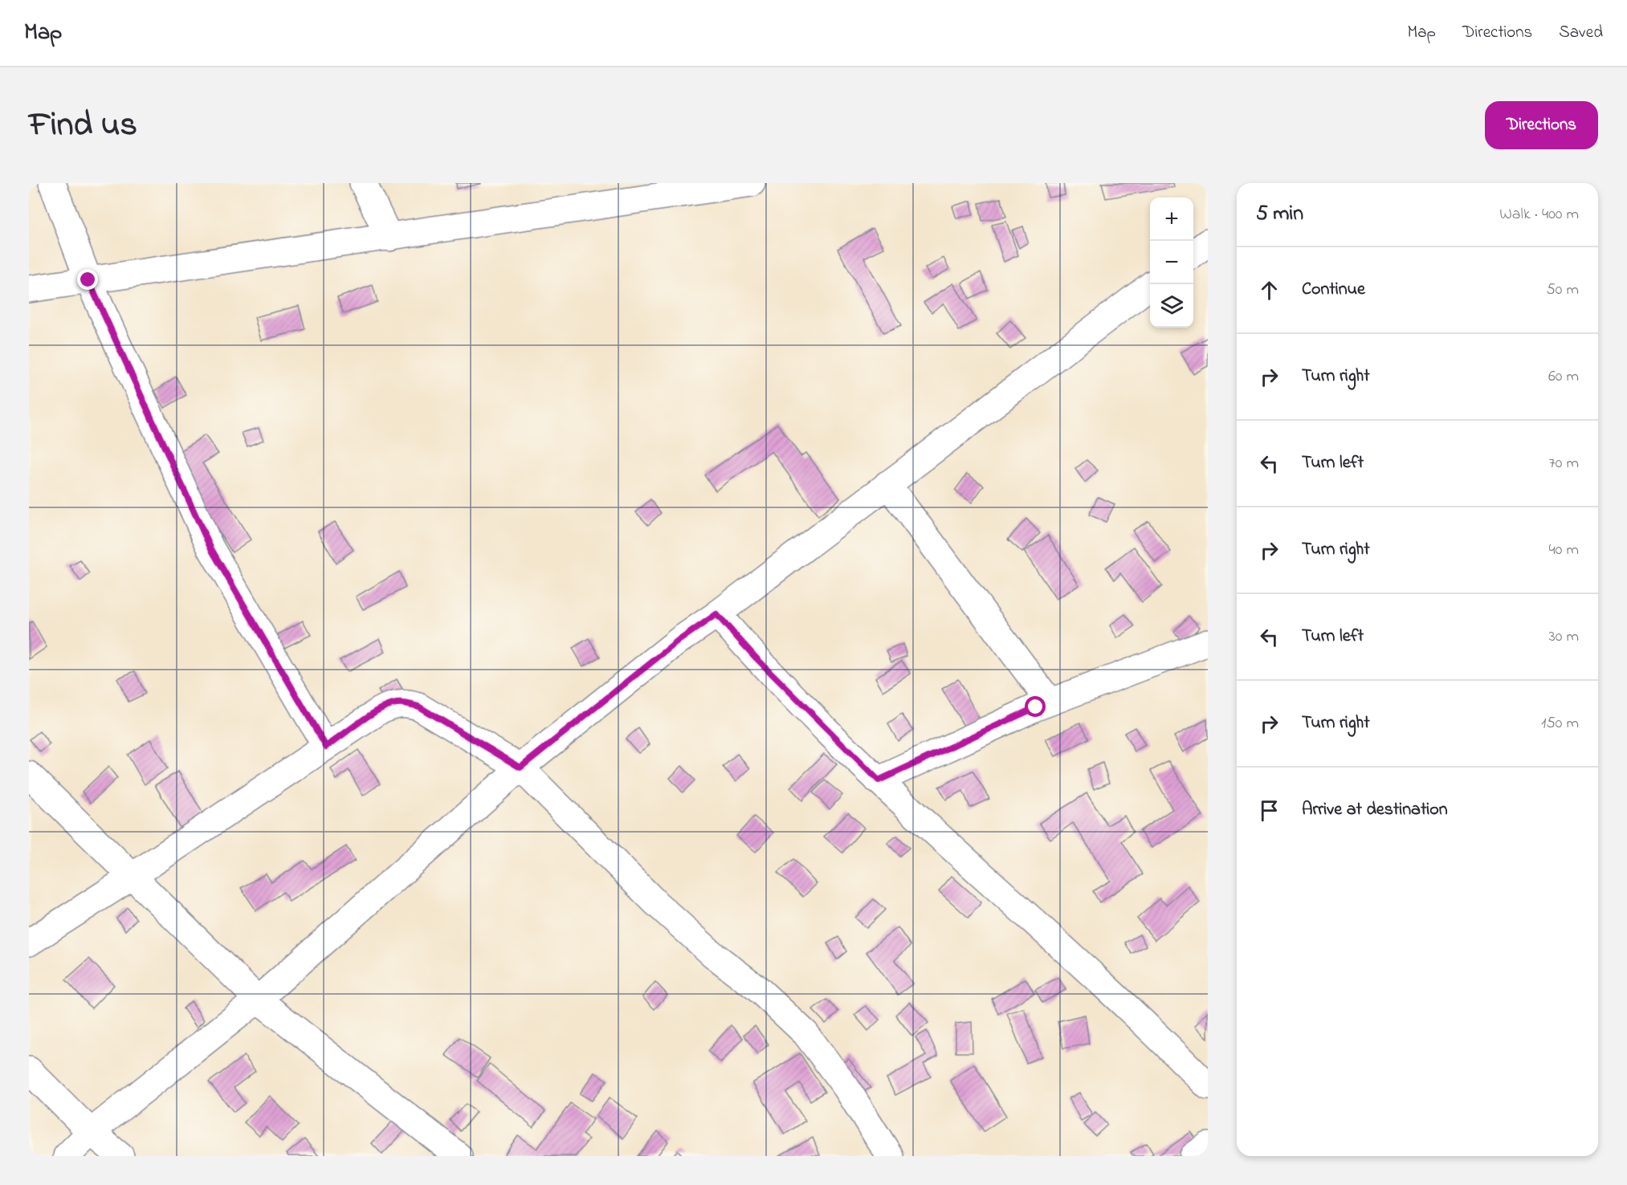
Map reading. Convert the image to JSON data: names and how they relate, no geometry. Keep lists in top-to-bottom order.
{
  "page": {
    "header": "Map",
    "nav": ["Map", "Directions", "Saved"],
    "title": "Find us",
    "buttons": "Directions",
    "heading": ["5 min", "Walk · 400 m"],
    "map_buttons": ["+", "−"],
    "list": [
      ["Continue", "50 m"],
      ["Turn right", "60 m"],
      ["Turn left", "70 m"],
      ["Turn right", "40 m"],
      ["Turn left", "30 m"],
      ["Turn right", "150 m"],
      "Arrive at destination"
    ]
  }
}
